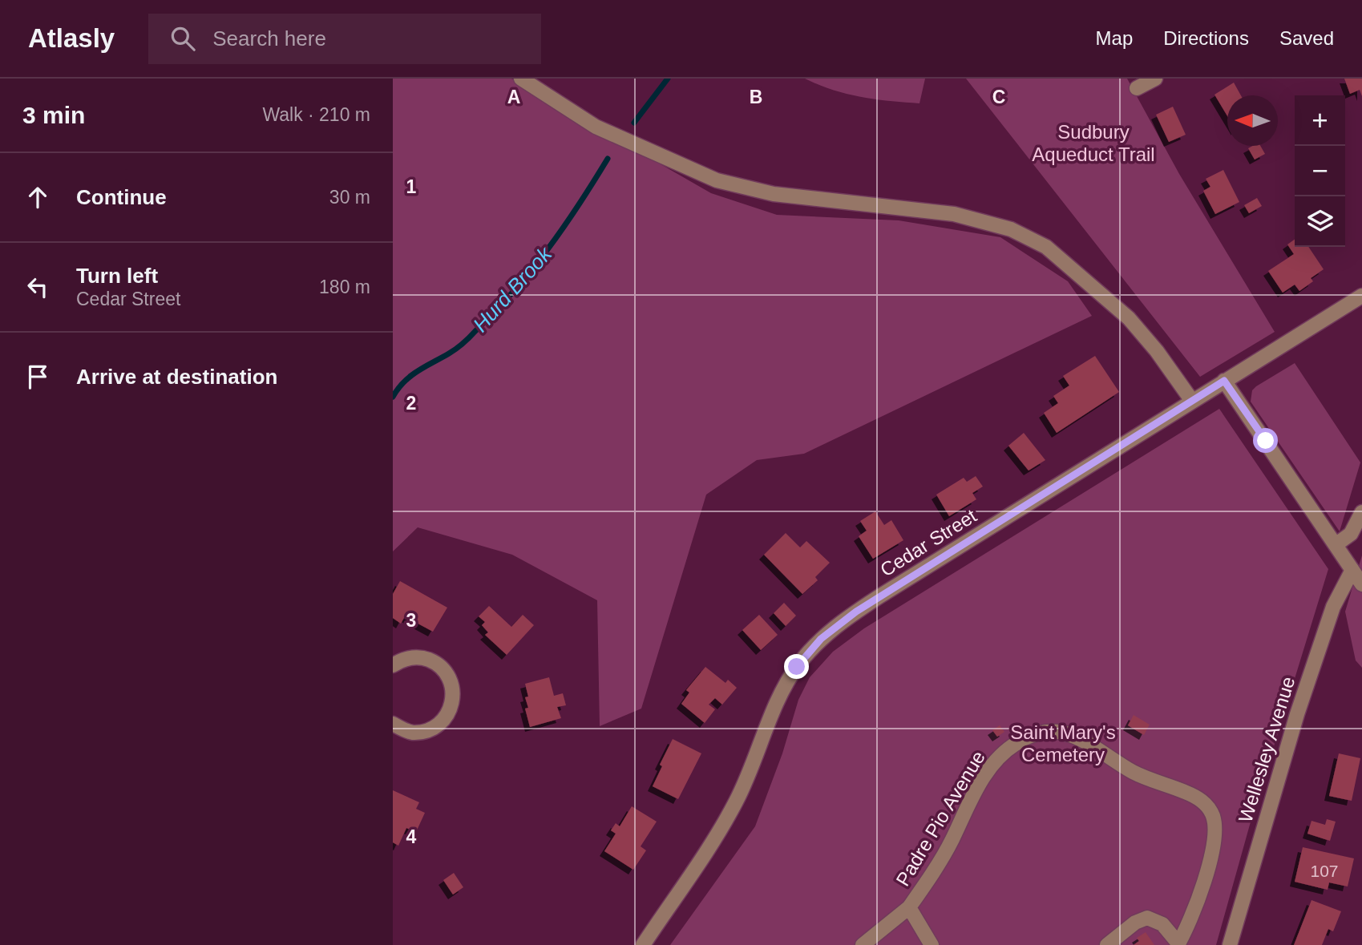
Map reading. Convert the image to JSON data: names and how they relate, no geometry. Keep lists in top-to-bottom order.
{
  "streets": {
    "street": ["Cedar Street", "Wellesley Avenue", "Padre Pio Avenue"]
  },
  "water": ["Hurd Brook"],
  "parks": ["Sudbury Aqueduct Trail", "Saint Mary's Cemetery"],
  "house_numbers": ["107"],
  "north": "left",
  "page": {
    "header": "Atlasly",
    "search": "Search here",
    "nav": ["Map", "Directions", "Saved"],
    "heading": ["3 min", "Walk · 210 m"],
    "map_buttons": ["+", "−"],
    "list": [
      ["Continue", "30 m"],
      ["Turn left", "Cedar Street", "180 m"],
      "Arrive at destination"
    ]
  },
  "grid": {
    "columns": ["A", "B", "C"],
    "rows": [
      "1",
      "2",
      "3",
      "4"
    ]
  }
}
